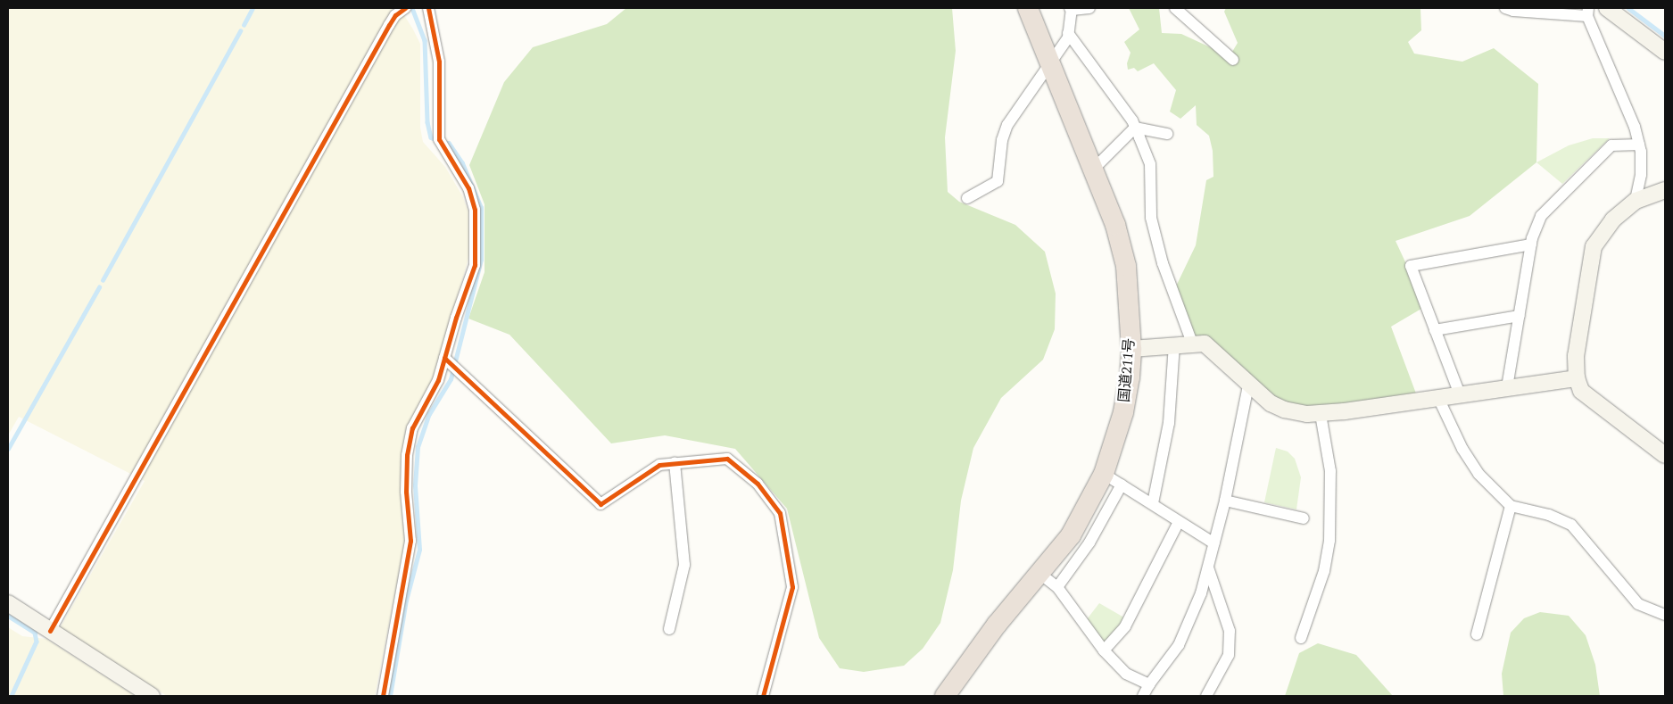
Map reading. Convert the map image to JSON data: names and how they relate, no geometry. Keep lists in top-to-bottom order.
{
  "streets": {
    "highway": ["国道211号"]
  }
}
